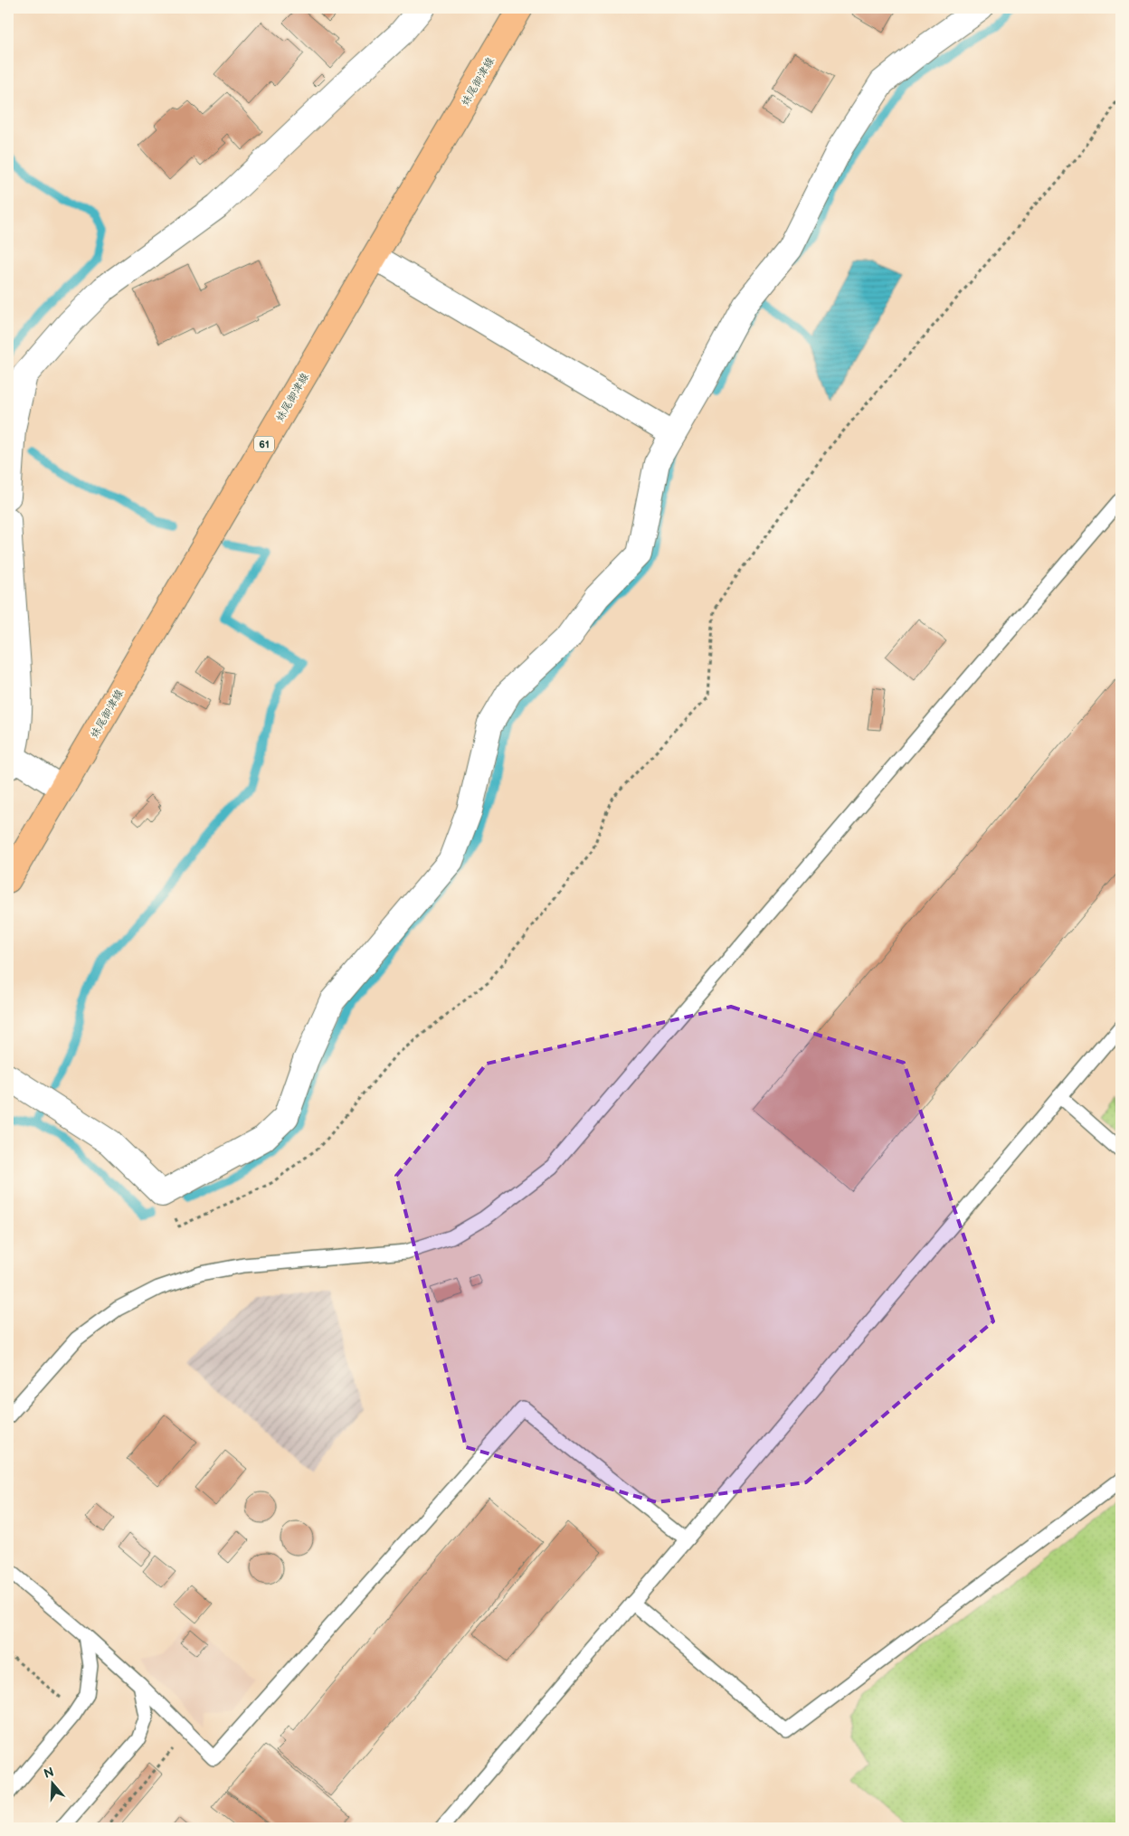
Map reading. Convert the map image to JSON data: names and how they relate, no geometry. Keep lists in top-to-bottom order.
{
  "streets": {
    "main road": ["妹尾御津線", "61"]
  },
  "north": "top"
}
